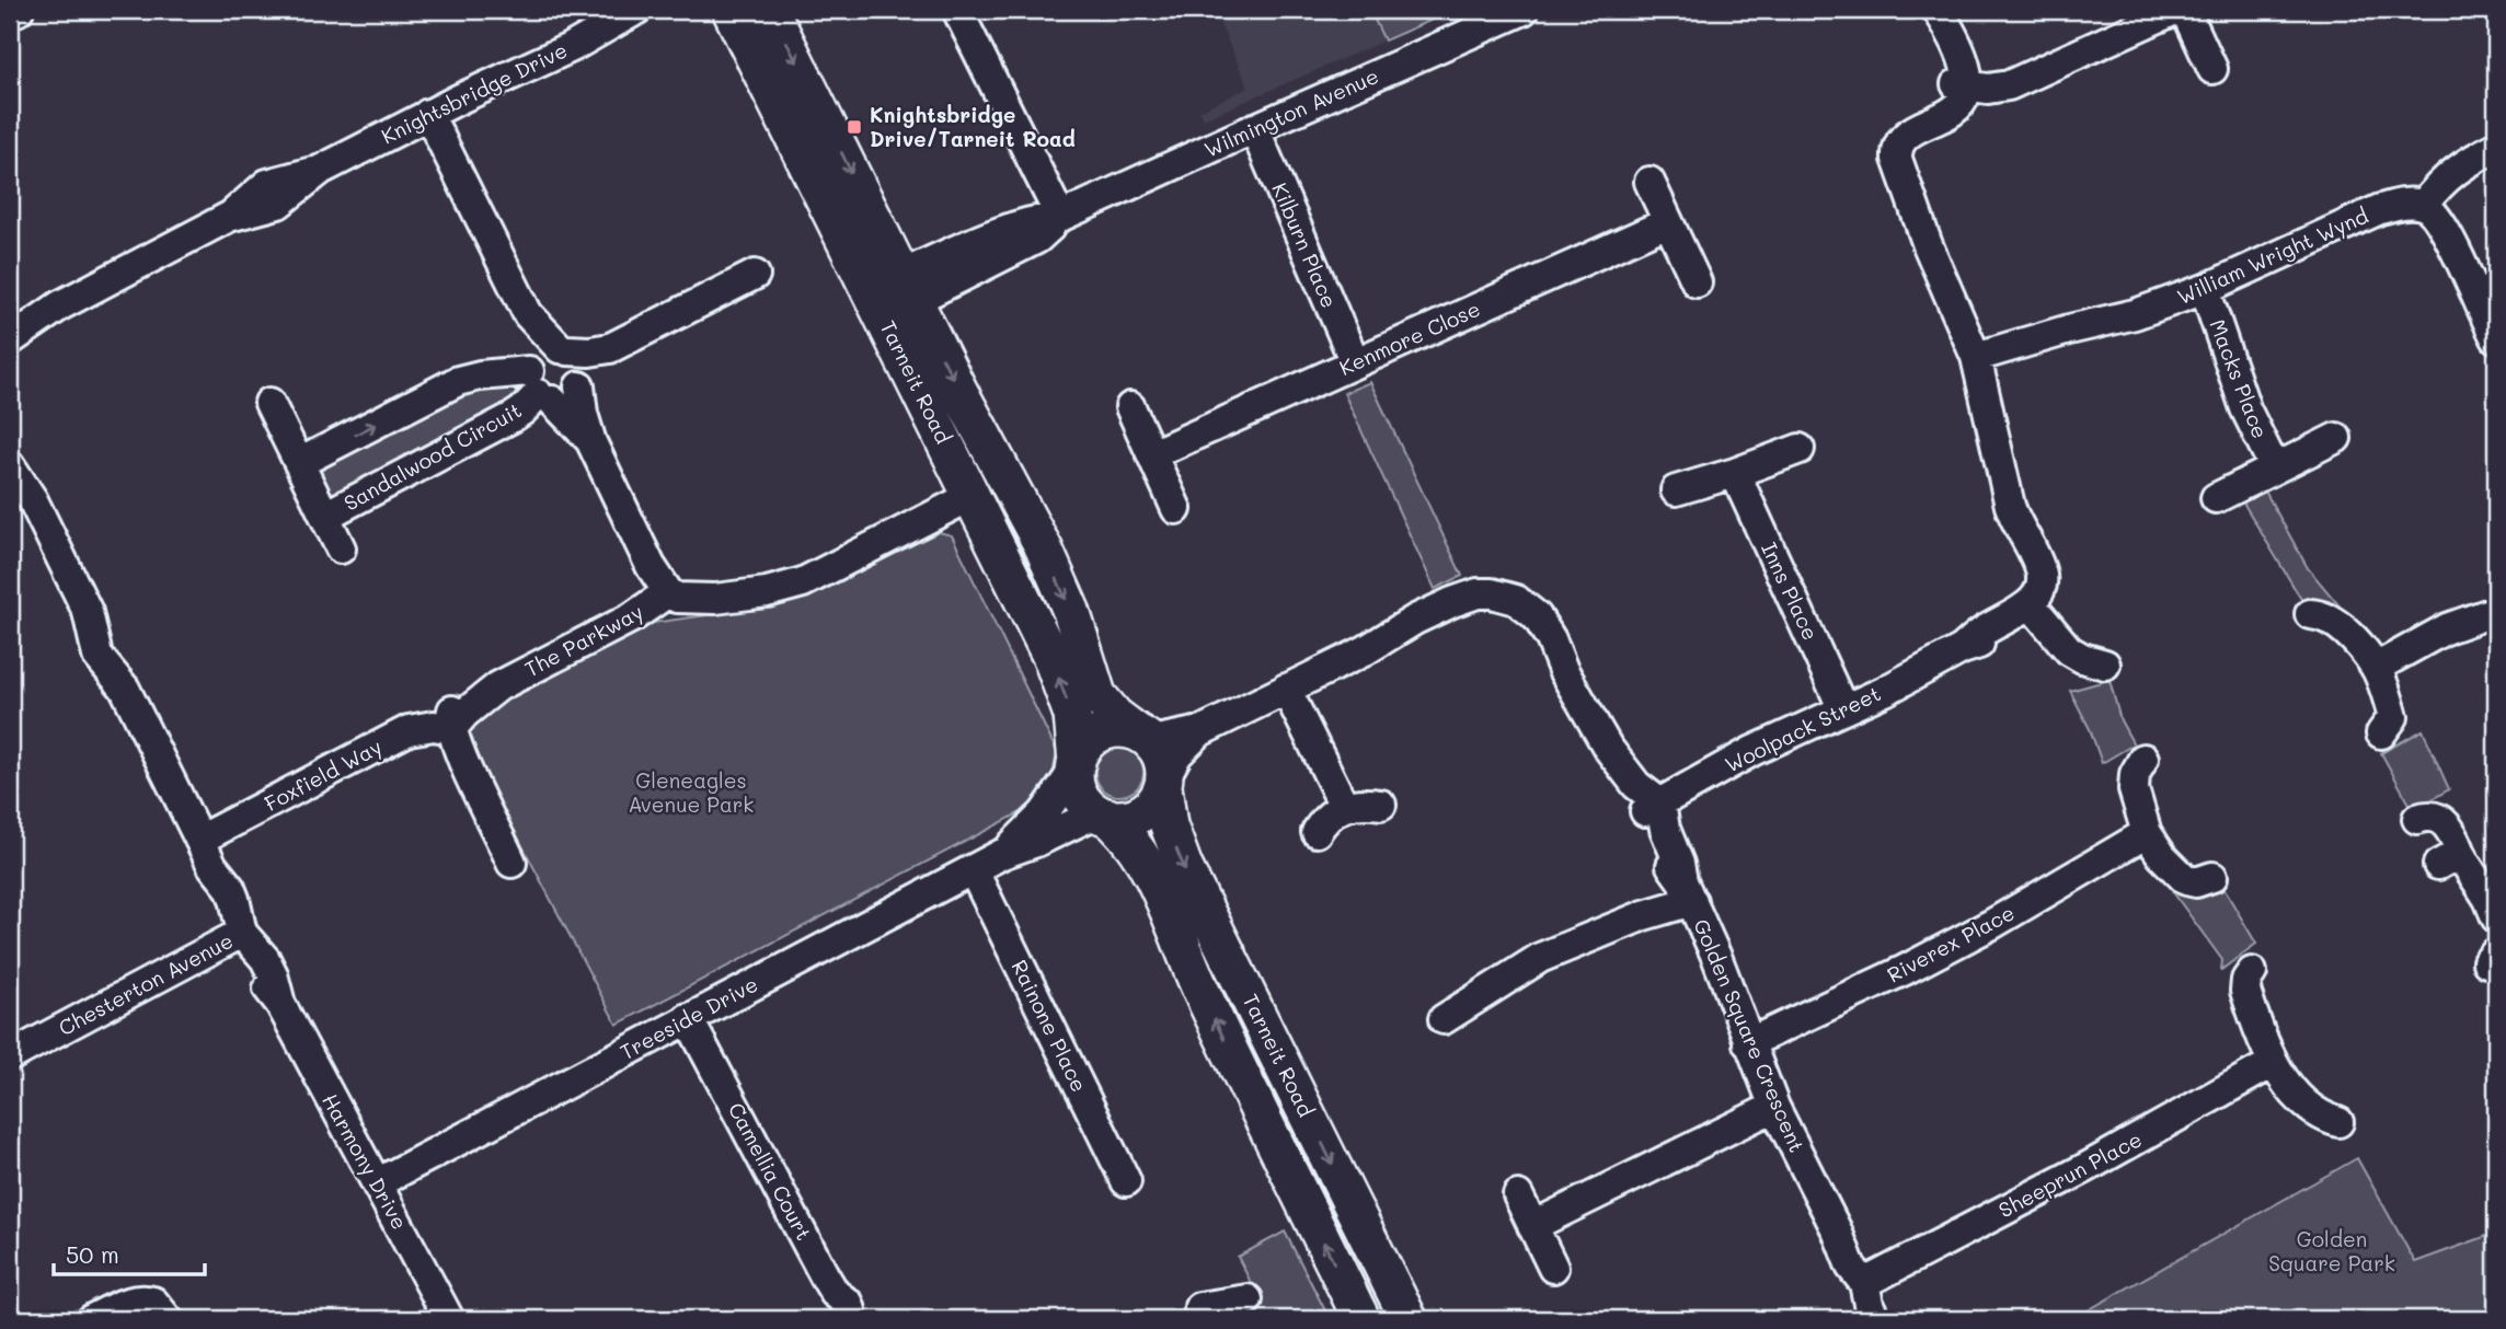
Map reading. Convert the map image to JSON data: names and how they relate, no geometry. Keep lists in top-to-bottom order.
{
  "streets": {
    "main road": ["Tarneit Road"],
    "street": [
      "Knightsbridge Drive",
      "Wilmington Avenue",
      "Kilburn Place",
      "William Wright Wynd",
      "Kenmore Close",
      "Macks Place",
      "Sandalwood Circuit",
      "Inns Place",
      "The Parkway",
      "Woolpack Street",
      "Foxfield Way",
      "Riverex Place",
      "Chesterton Avenue",
      "Treeside Drive",
      "Rainone Place",
      "Golden Square Crescent",
      "Harmony Drive",
      "Camellia Court",
      "Sheeprun Place"
    ]
  },
  "crossings": [
    ["Wilmington Avenue", "Kilburn Place"],
    ["Wilmington Avenue", "Tarneit Road"],
    ["Kilburn Place", "Kenmore Close"],
    ["William Wright Wynd", "Macks Place"],
    ["Tarneit Road", "Treeside Drive"],
    ["Tarneit Road", "Golden Square Crescent"],
    ["Inns Place", "Woolpack Street"],
    ["The Parkway", "Foxfield Way"],
    ["Woolpack Street", "Golden Square Crescent"],
    ["Riverex Place", "Golden Square Crescent"],
    ["Chesterton Avenue", "Harmony Drive"],
    ["Treeside Drive", "Rainone Place"],
    ["Treeside Drive", "Golden Square Crescent"],
    ["Treeside Drive", "Harmony Drive"],
    ["Treeside Drive", "Camellia Court"],
    ["Golden Square Crescent", "Sheeprun Place"]
  ],
  "parks": ["Gleneagles Avenue Park", "Golden Square Park"],
  "places": {
    "transit": ["Knightsbridge Drive/Tarneit Road"]
  },
  "scale_bar": "50 m"
}
